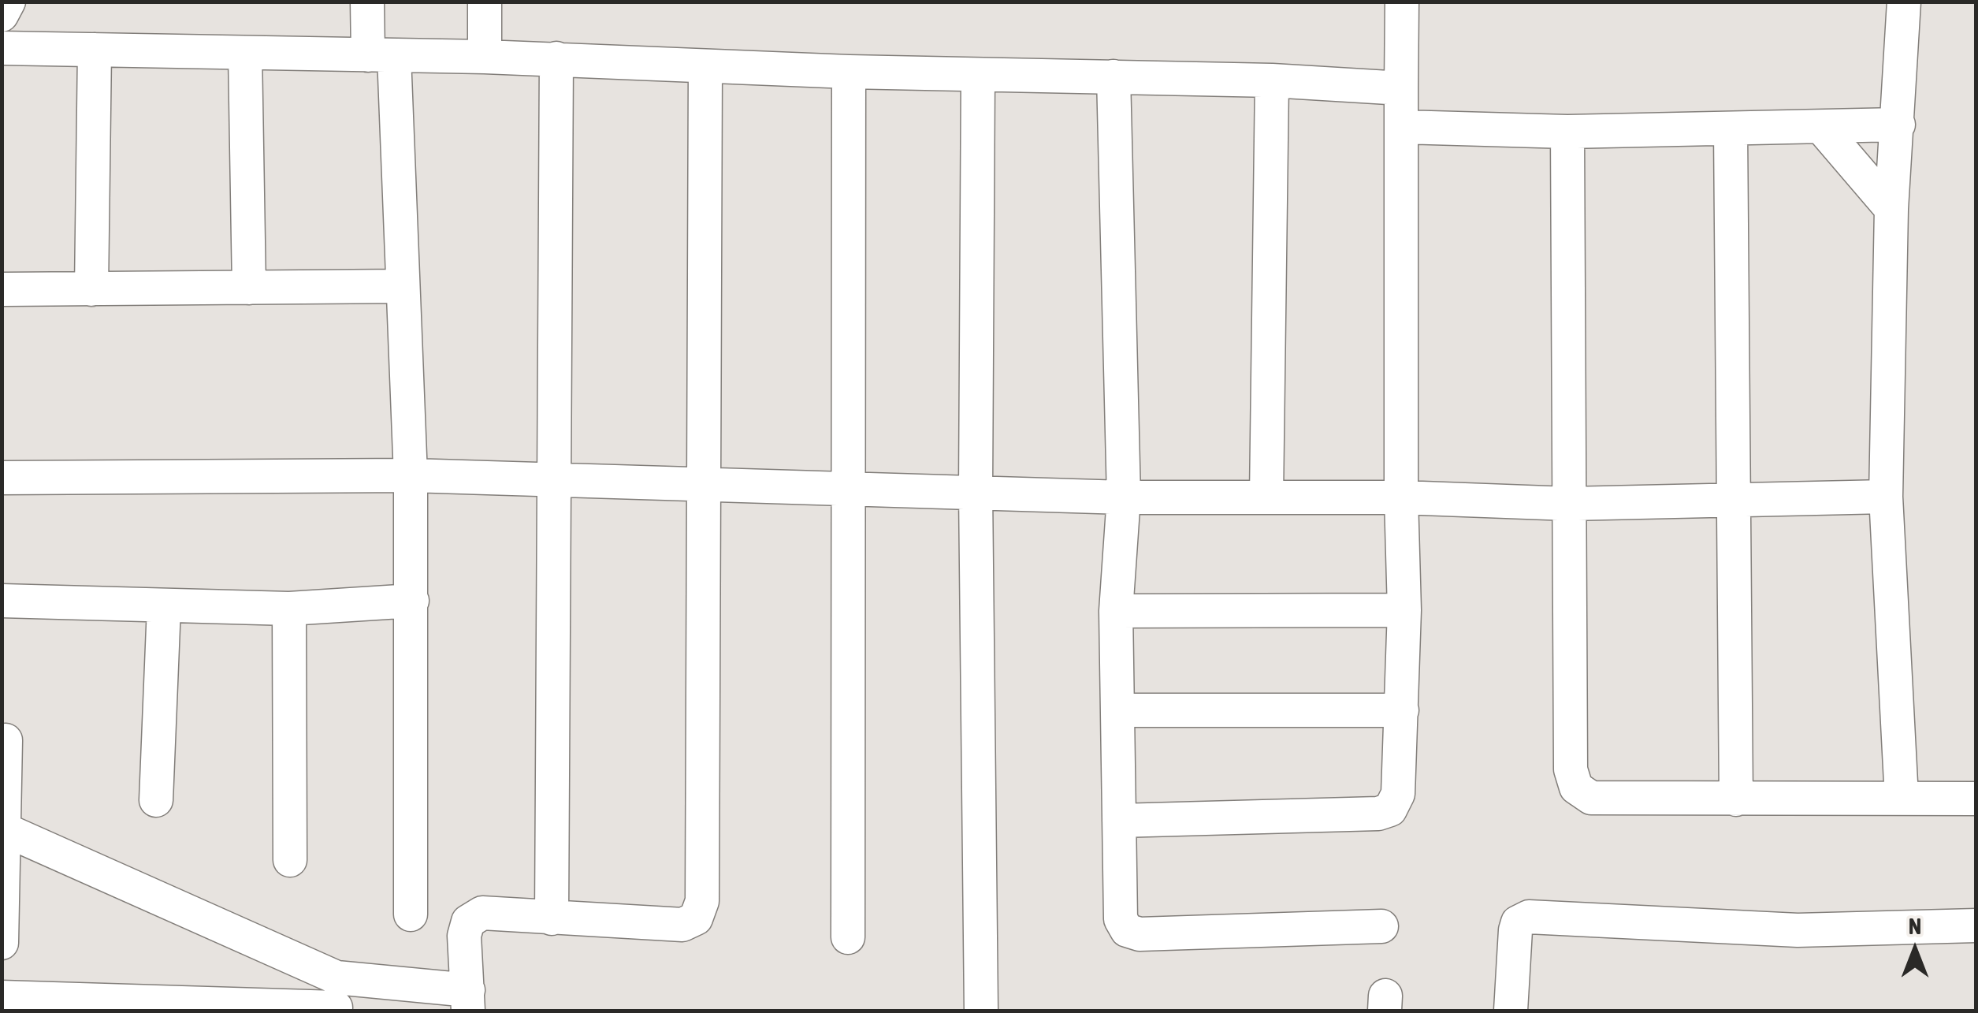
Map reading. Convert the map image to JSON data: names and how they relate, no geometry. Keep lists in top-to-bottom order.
{
  "north": "top"
}
